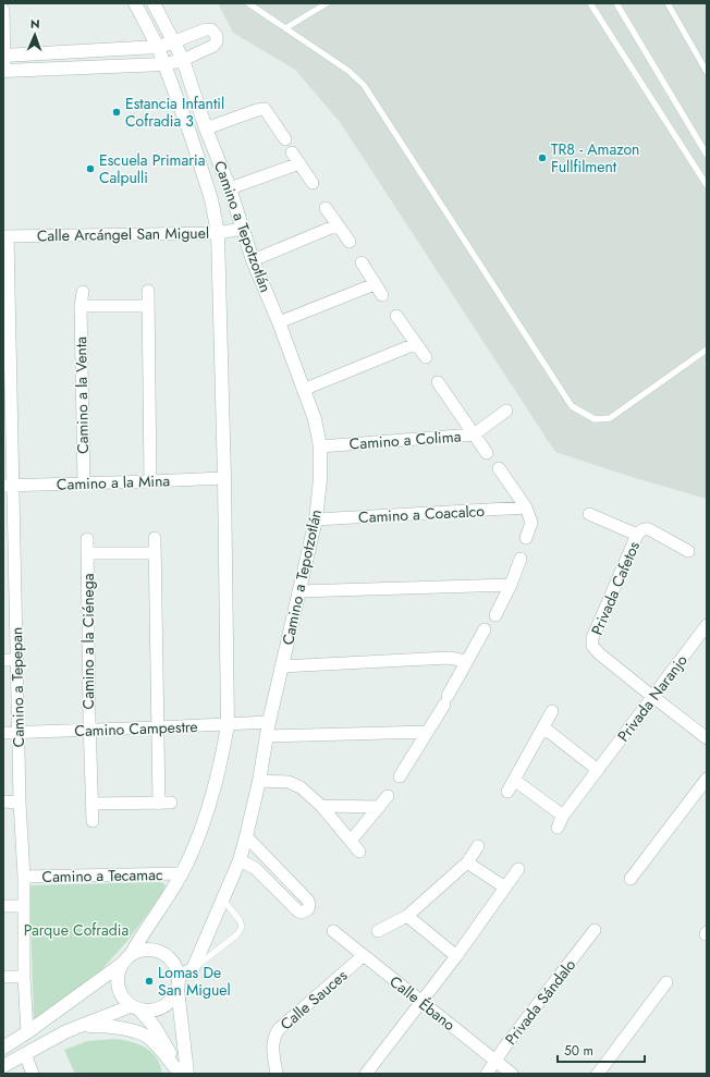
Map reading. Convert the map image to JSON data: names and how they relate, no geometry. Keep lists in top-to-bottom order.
{
  "streets": {
    "main road": ["Camino a Tepotzotlán"],
    "street": [
      "Calle Arcángel San Miguel",
      "Camino a la Venta",
      "Camino a Colima",
      "Camino a la Mina",
      "Camino a Coacalco",
      "Privada Cafetos",
      "Camino a la Ciénega",
      "Camino a Tepepan",
      "Privada Naranjo",
      "Camino Campestre",
      "Camino a Tecamac",
      "Calle Sauces",
      "Privada Sándalo",
      "Calle Ébano"
    ]
  },
  "crossings": [
    ["Camino a Tepotzotlán", "Calle Arcángel San Miguel"],
    ["Camino a Tepotzotlán", "Camino a Colima"],
    ["Camino a Tepotzotlán", "Camino a la Mina"],
    ["Camino a Tepotzotlán", "Camino a Coacalco"],
    ["Camino a Tepotzotlán", "Camino Campestre"],
    ["Camino a Tepotzotlán", "Camino a Tecamac"],
    ["Calle Arcángel San Miguel", "Camino a Tepepan"],
    ["Camino a la Venta", "Camino a la Mina"],
    ["Camino a la Mina", "Camino a Tepepan"],
    ["Privada Cafetos", "Privada Naranjo"],
    ["Camino a la Ciénega", "Camino Campestre"],
    ["Camino a Tepepan", "Camino Campestre"],
    ["Camino a Tepepan", "Camino a Tecamac"],
    ["Calle Sauces", "Calle Ébano"],
    ["Privada Sándalo", "Calle Ébano"]
  ],
  "parks": ["Parque Cofradia"],
  "places": [
    "Estancia Infantil Cofradia 3",
    "TR8 - Amazon Fullfilment",
    "Escuela Primaria Calpulli",
    "Lomas De San Miguel"
  ],
  "scale_bar": "50 m",
  "north": "top"
}
